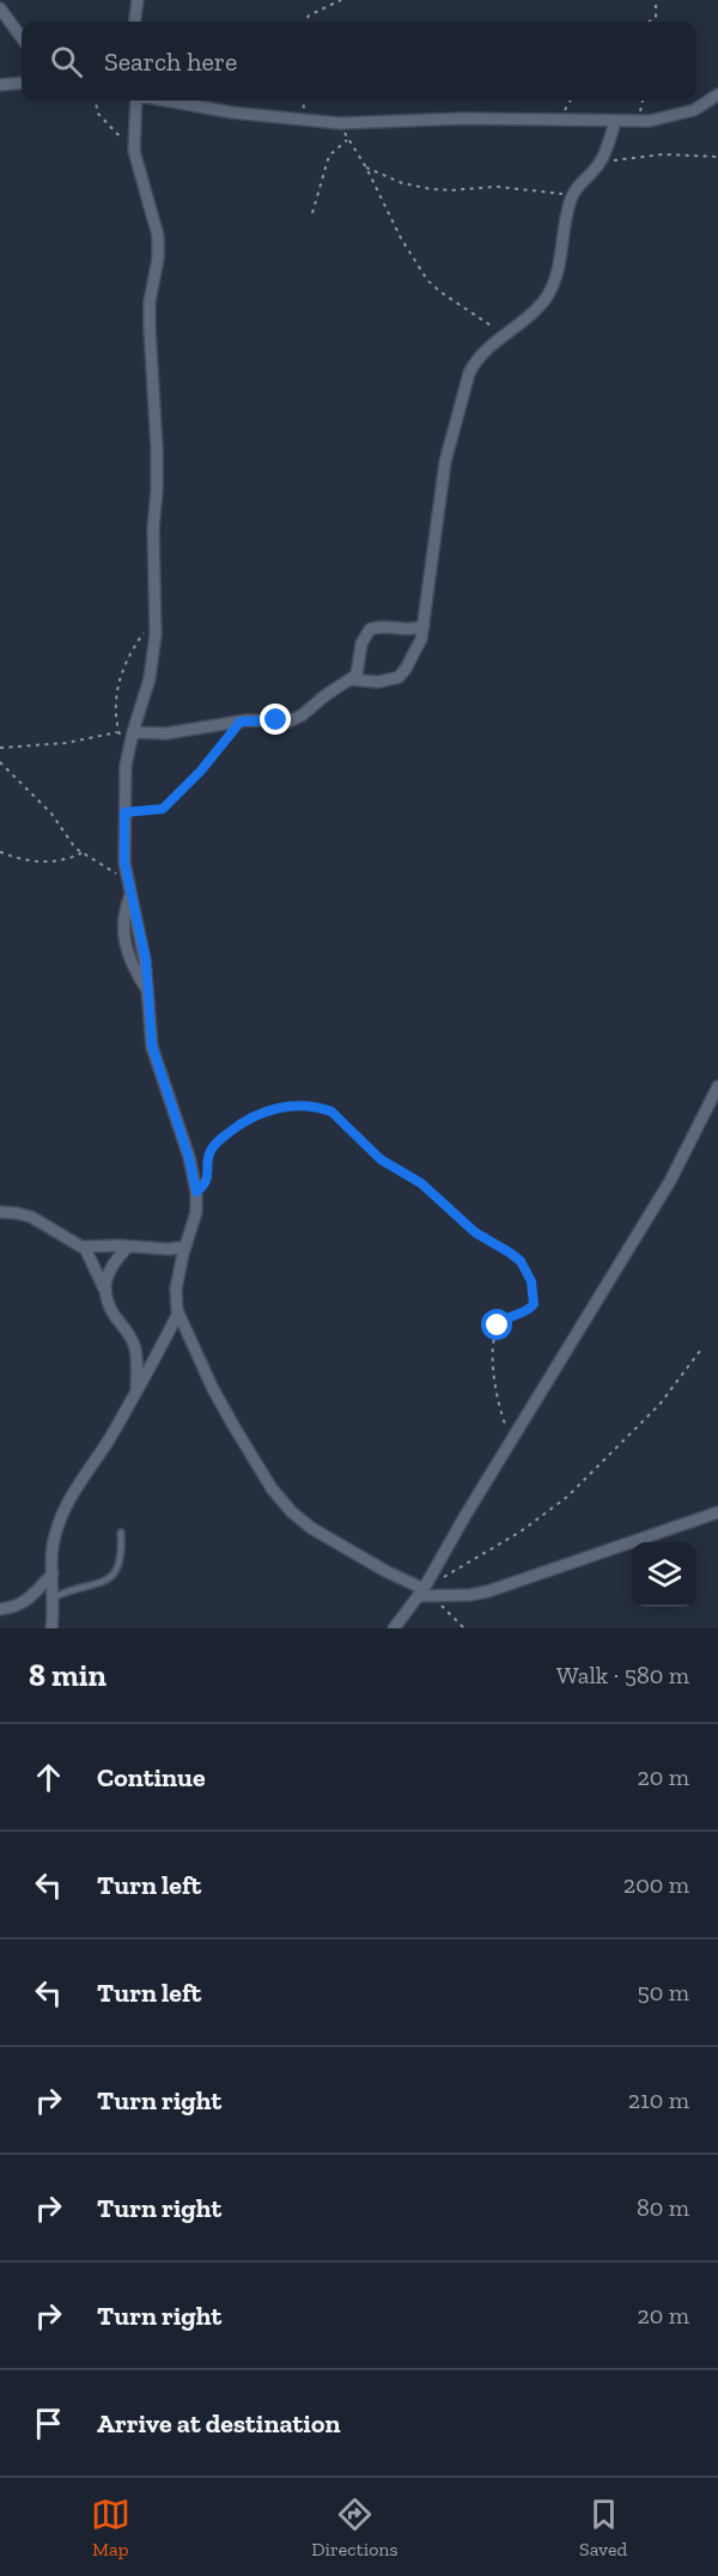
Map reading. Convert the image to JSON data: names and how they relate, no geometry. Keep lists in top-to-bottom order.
{
  "page": {
    "search": "Search here",
    "heading": ["8 min", "Walk · 580 m"],
    "list": [
      ["Continue", "20 m"],
      ["Turn left", "200 m"],
      ["Turn left", "50 m"],
      ["Turn right", "210 m"],
      ["Turn right", "80 m"],
      ["Turn right", "20 m"],
      "Arrive at destination"
    ],
    "nav": ["Map", "Directions", "Saved"]
  }
}
